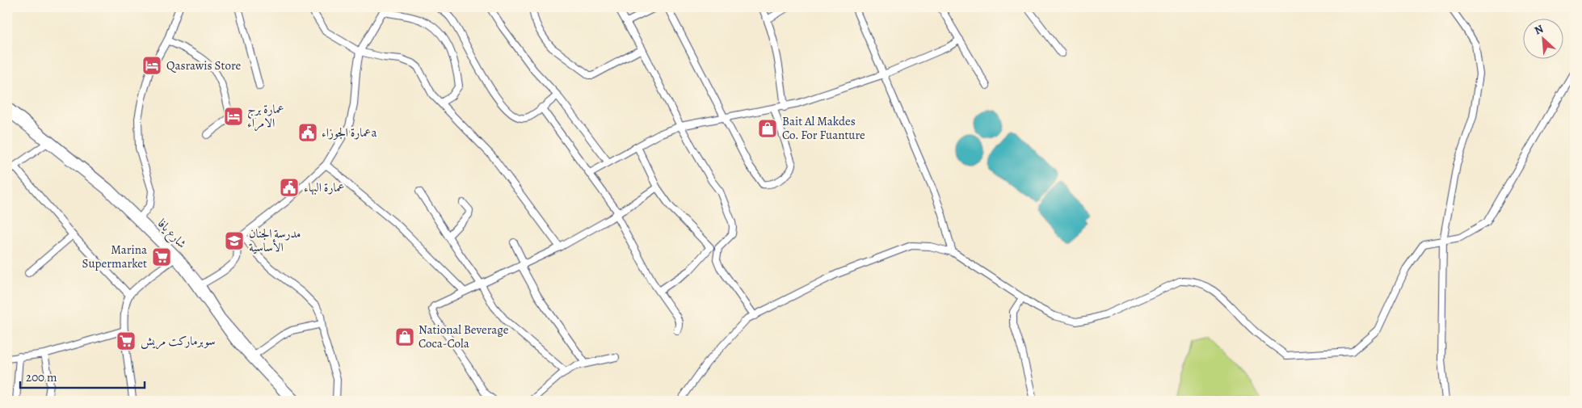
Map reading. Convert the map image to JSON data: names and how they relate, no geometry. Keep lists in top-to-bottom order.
{
  "streets": {
    "street": ["شارع يافا"]
  },
  "places": {
    "hotel": ["Qasrawis Store", "عمارة برج الامراء"],
    "shop": ["Bait Al Makdes Co. For Fuanture", "National Beverage Coca-Cola"],
    "public building": ["عمارة الجوزاءa", "عمارة البهاء"],
    "school or university": ["مدرسة الجنان الأساسية"],
    "supermarket": ["Marina Supermarket", "سوبرماركت مريش"]
  },
  "scale_bar": "200 m",
  "north": "top left"
}
